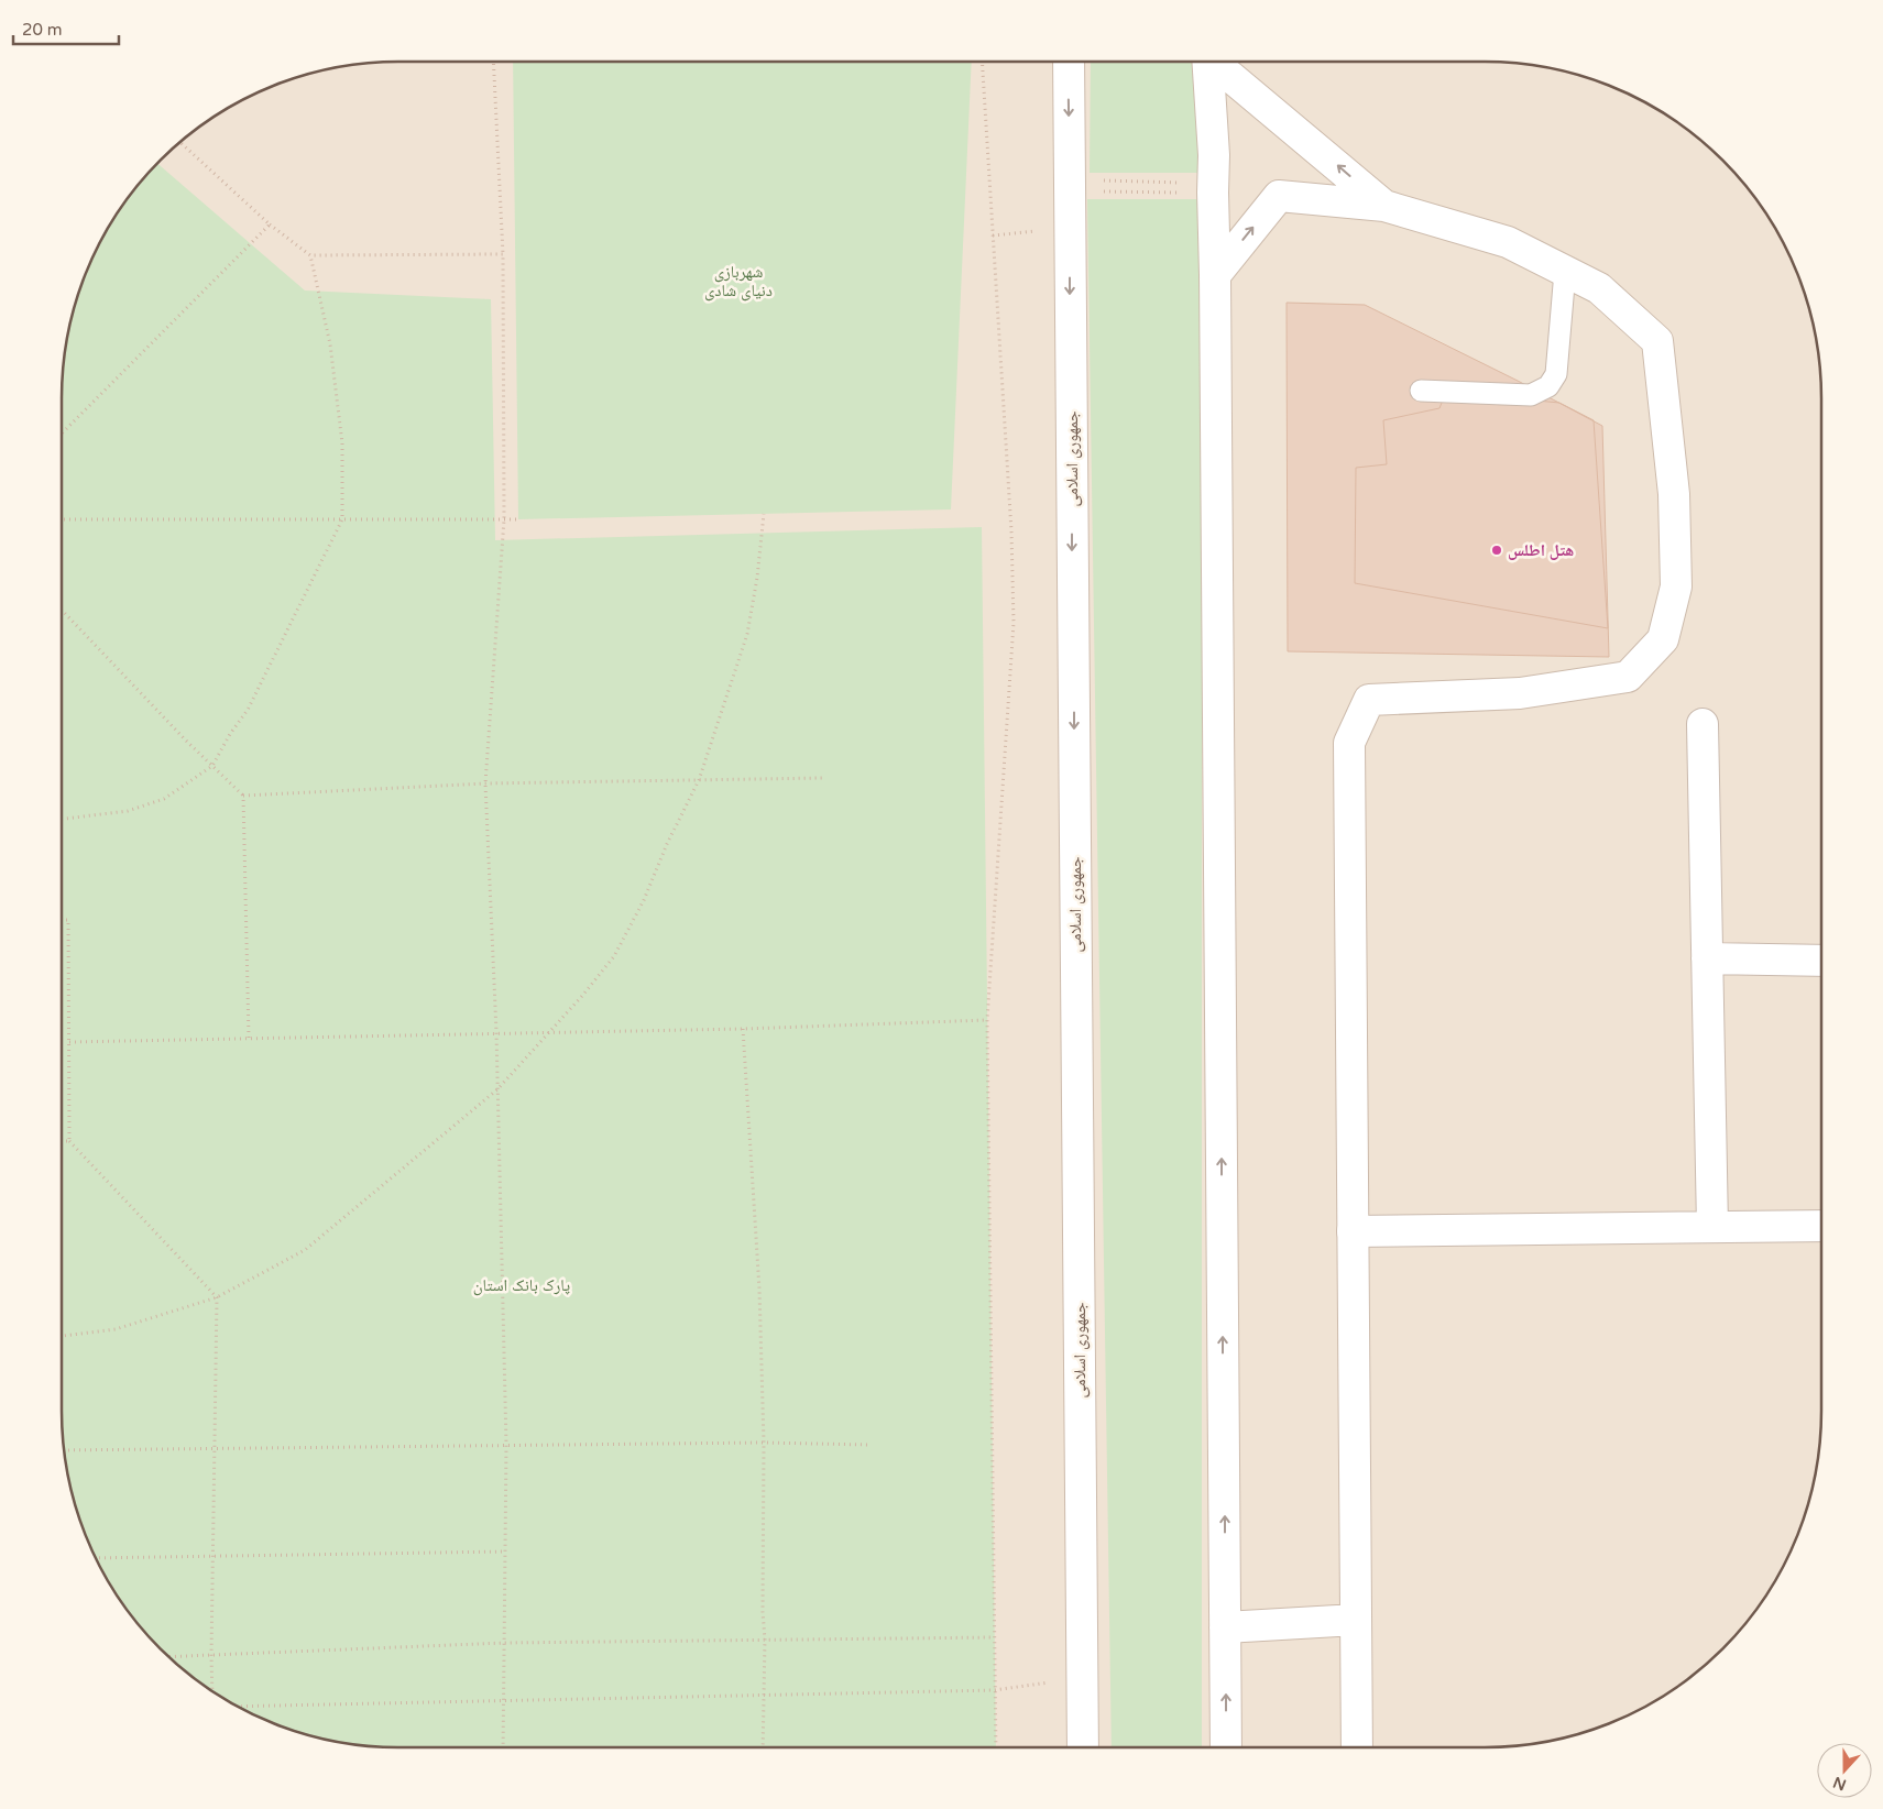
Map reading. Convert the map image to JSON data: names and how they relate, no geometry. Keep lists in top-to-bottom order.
{
  "streets": {
    "street": ["جمهوری اسلامی"]
  },
  "parks": ["شهربازی دنیای شادی", "پارک بانک استان"],
  "places": ["هتل اطلس"],
  "scale_bar": "20 m",
  "north": "bottom"
}
